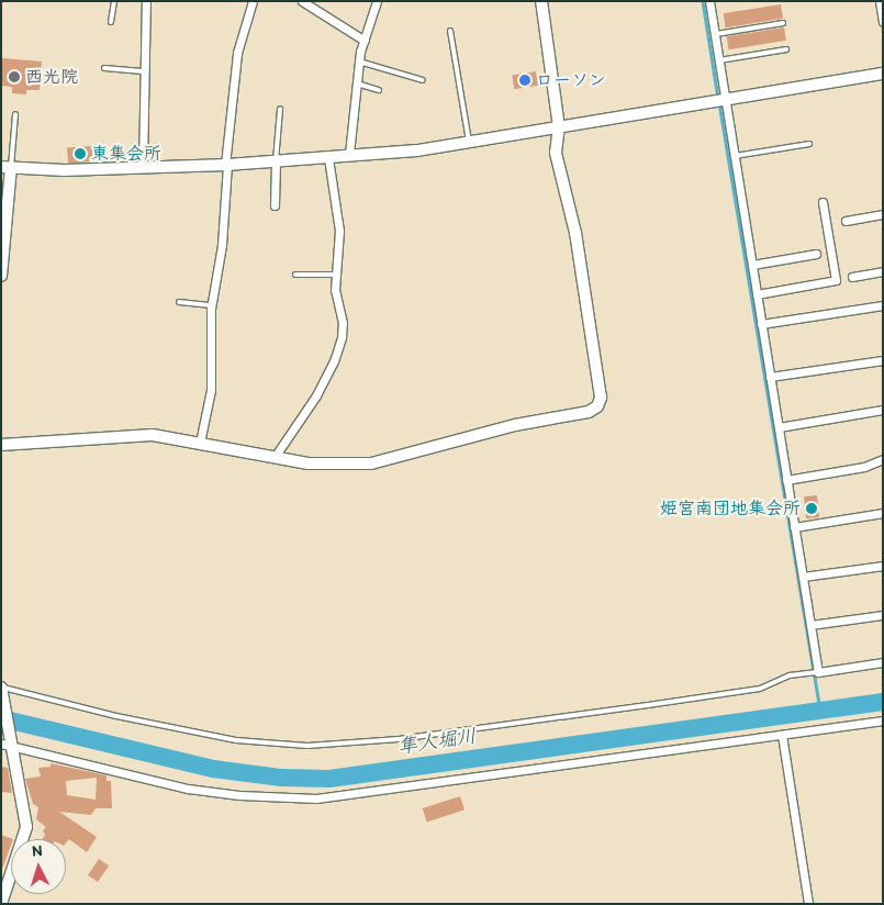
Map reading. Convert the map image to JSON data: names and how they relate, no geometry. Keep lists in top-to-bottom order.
{
  "water": ["隼人堀川"],
  "places": [
    "西光院",
    "ローソン",
    "東集会所",
    "姫宮南団地集会所"
  ],
  "north": "top"
}
